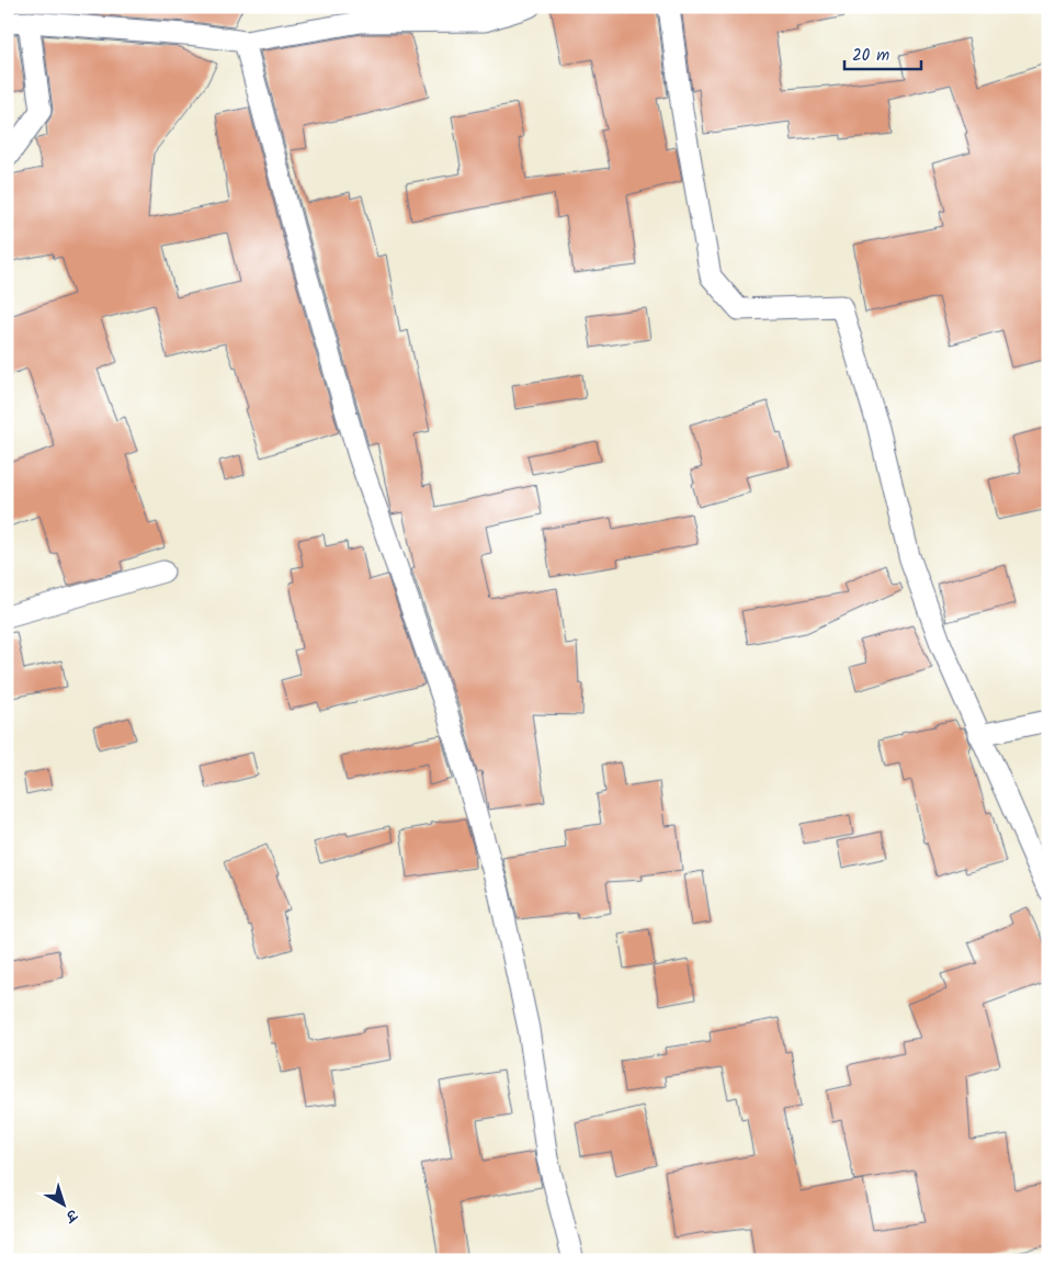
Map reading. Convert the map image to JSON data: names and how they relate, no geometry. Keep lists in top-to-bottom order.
{
  "scale_bar": "20 m",
  "north": "bottom right"
}
